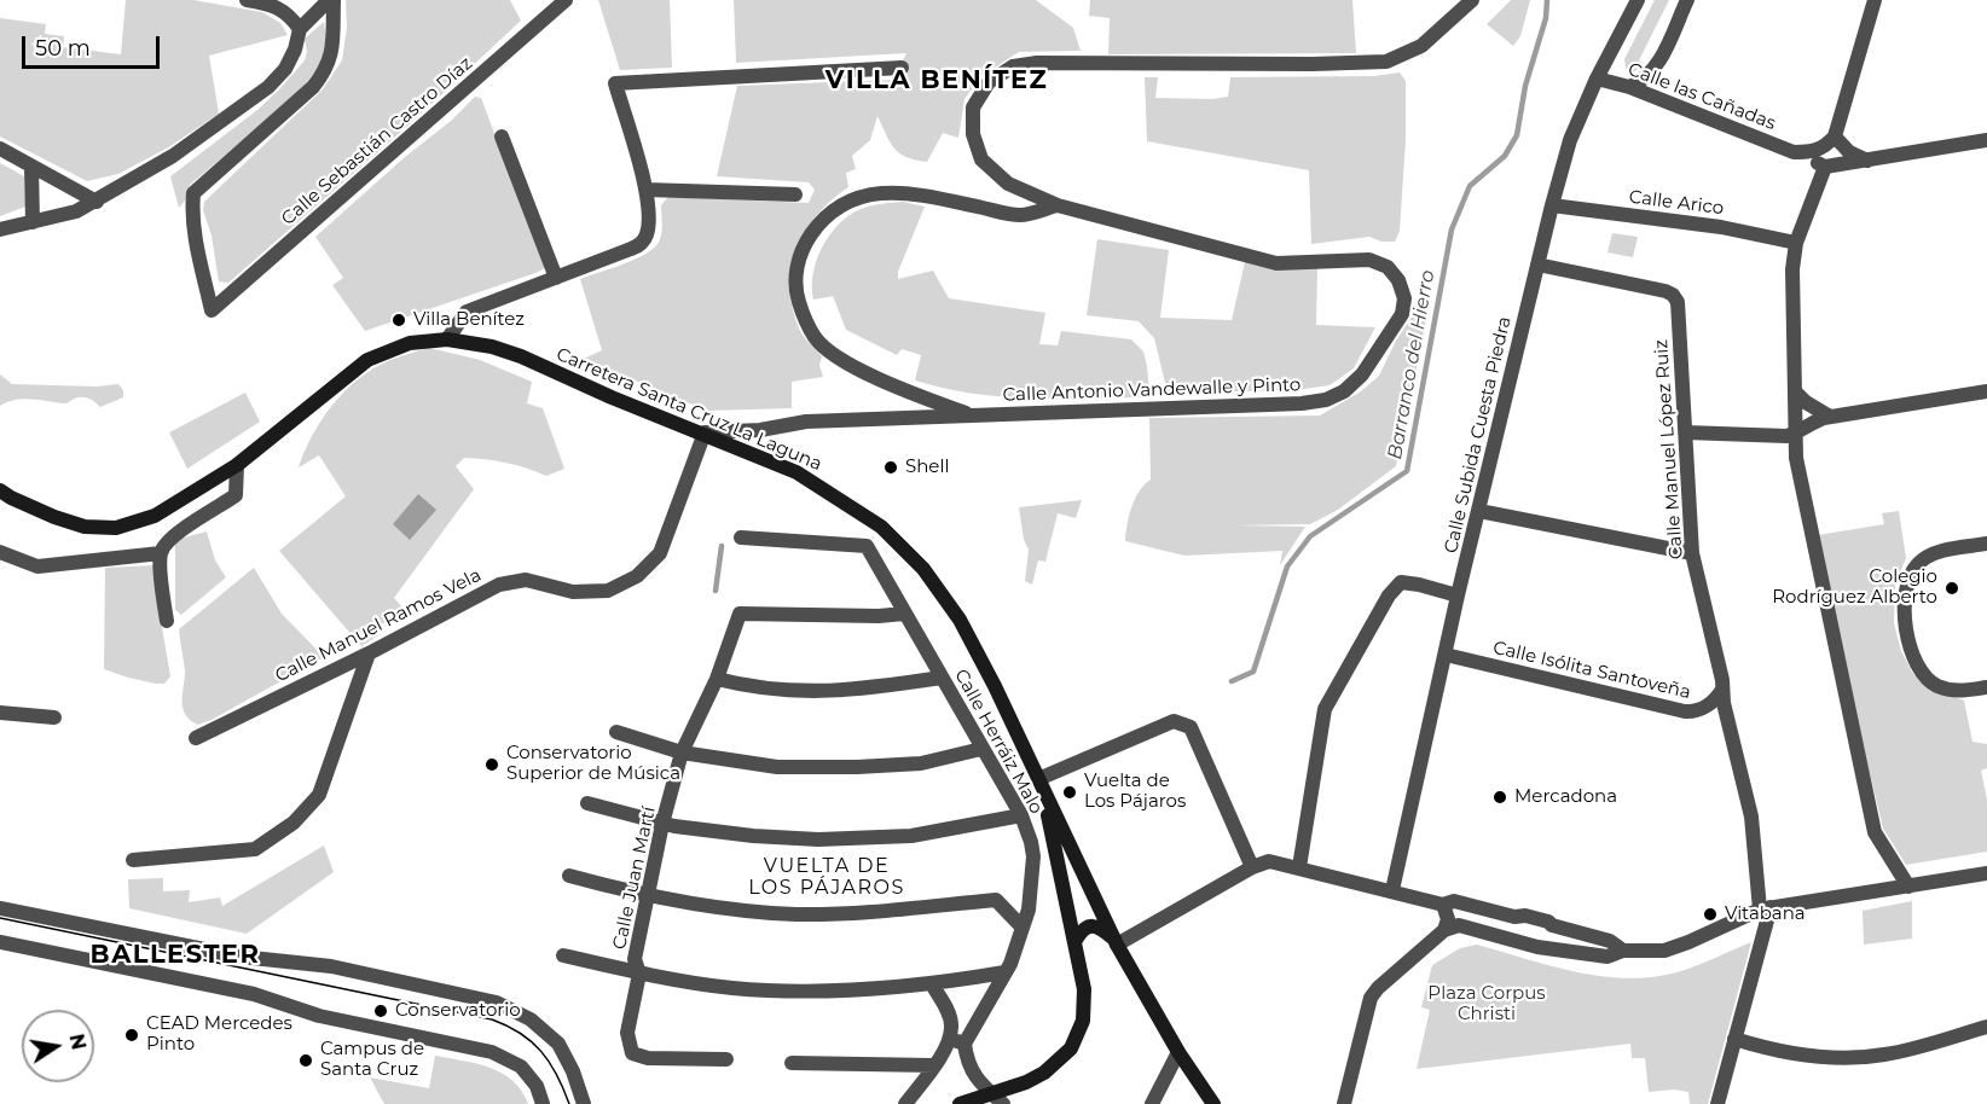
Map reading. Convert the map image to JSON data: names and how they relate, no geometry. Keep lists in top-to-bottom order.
{
  "streets": {
    "main road": ["Carretera Santa Cruz La Laguna"],
    "street": [
      "Calle las Cañadas",
      "Calle Sebastián Castro Díaz",
      "Calle Arico",
      "Calle Antonio Vandewalle y Pinto",
      "Calle Subida Cuesta Piedra",
      "Calle Manuel López Ruiz",
      "Calle Manuel Ramos Vela",
      "Calle Isólita Santoveña",
      "Calle Herráiz Malo",
      "Calle Juan Martí"
    ]
  },
  "crossings": [
    ["Calle las Cañadas", "Calle Subida Cuesta Piedra"],
    ["Calle Arico", "Calle Subida Cuesta Piedra"],
    ["Calle Antonio Vandewalle y Pinto", "Carretera Santa Cruz La Laguna"],
    ["Calle Antonio Vandewalle y Pinto", "Calle Manuel Ramos Vela"],
    ["Carretera Santa Cruz La Laguna", "Calle Manuel Ramos Vela"],
    ["Calle Subida Cuesta Piedra", "Calle Manuel López Ruiz"],
    ["Calle Subida Cuesta Piedra", "Calle Isólita Santoveña"],
    ["Calle Manuel López Ruiz", "Calle Isólita Santoveña"],
    ["Calle Herráiz Malo", "Calle Juan Martí"]
  ],
  "districts": ["VILLA BENÍTEZ", "VUELTA DE LOS PÁJAROS", "BALLESTER"],
  "water": ["Barranco del Hierro"],
  "parks": ["Plaza Corpus Christi"],
  "places": [
    "Villa Benítez",
    "Shell",
    "Colegio Rodríguez Alberto",
    "Conservatorio Superior de Música",
    "Vuelta de Los Pájaros",
    "Mercadona",
    "Vitabana",
    "Conservatorio",
    "CEAD Mercedes Pinto",
    "Campus de Santa Cruz"
  ],
  "scale_bar": "50 m",
  "north": "right"
}
